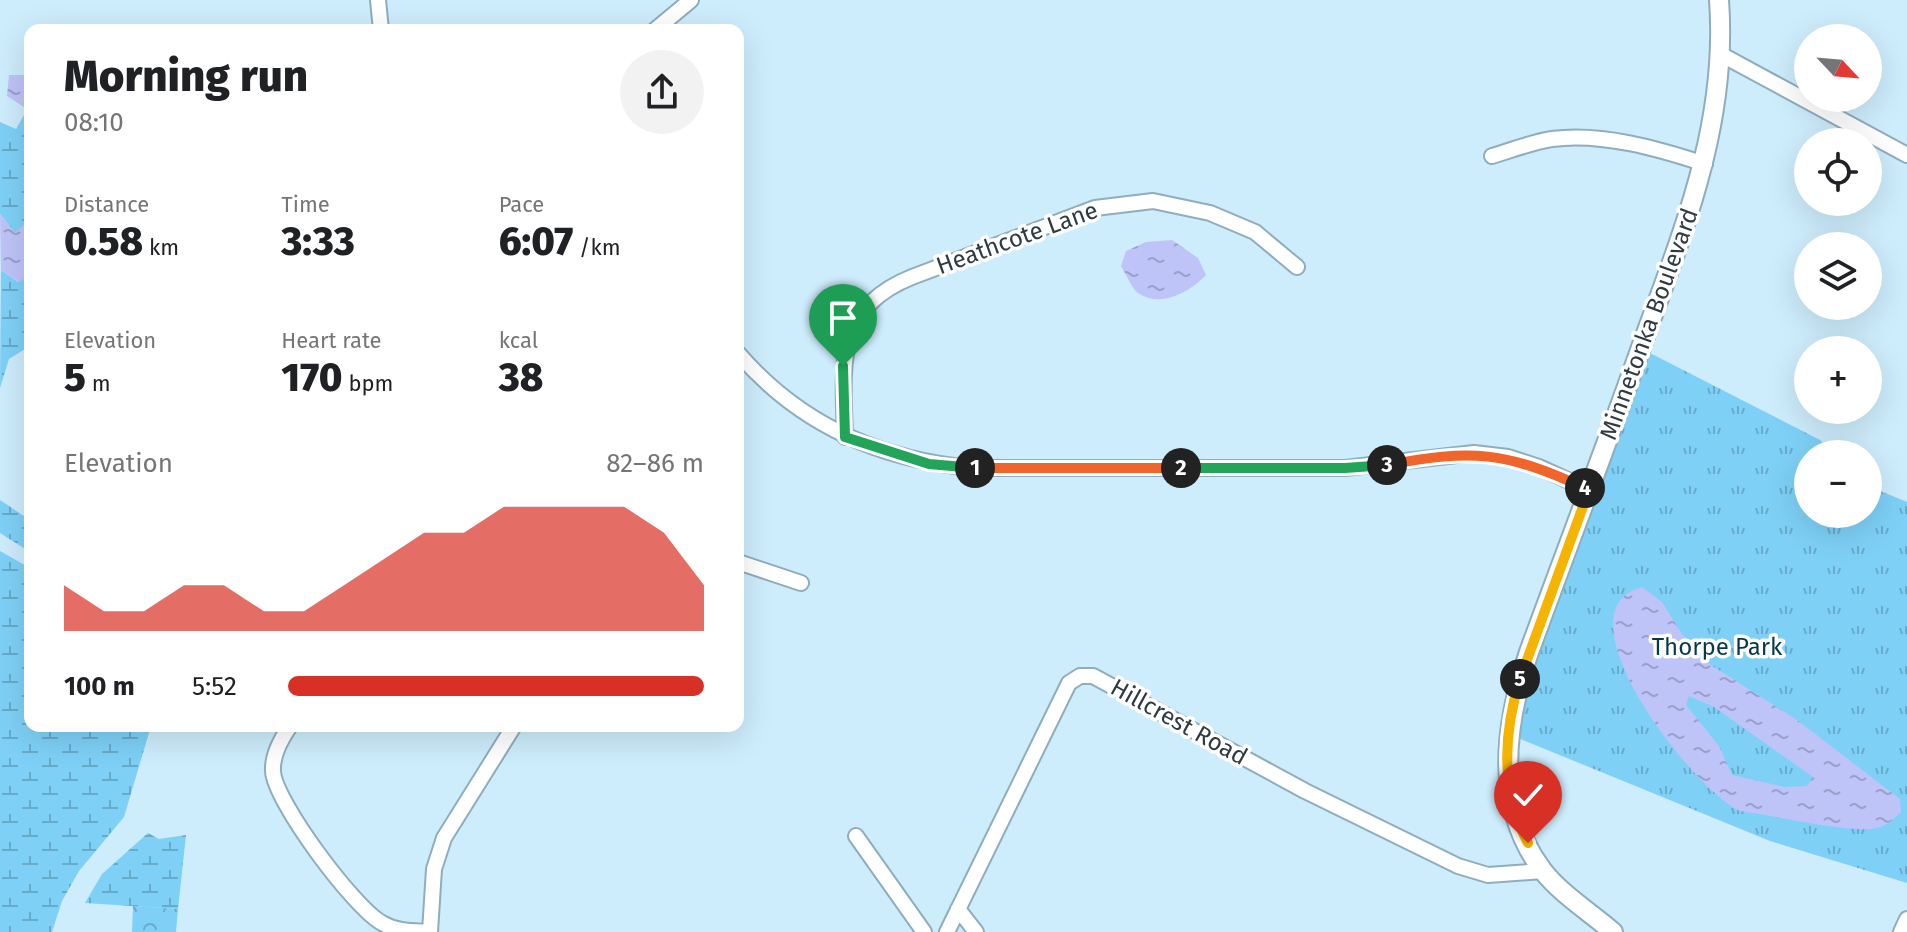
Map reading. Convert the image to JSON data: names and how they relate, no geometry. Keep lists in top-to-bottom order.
{
  "streets": {
    "street": ["Heathcote Lane", "Minnetonka Boulevard", "Hillcrest Road"]
  },
  "crossings": [
    ["Minnetonka Boulevard", "Hillcrest Road"]
  ],
  "parks": ["Thorpe Park"],
  "north": "bottom right",
  "page": {
    "map_buttons": ["+", "−"],
    "heading": ["Morning run", "08:10"],
    "stats": [
      ["Distance", "0.58 km"],
      ["Time", "3:33"],
      ["Pace", "6:07 /km"],
      ["Elevation", "5 m"],
      ["Heart rate", "170 bpm"],
      ["kcal", "38"]
    ],
    "chart": ["Elevation", "82–86 m"],
    "pins": [
      "3",
      "1",
      "2",
      "4",
      "5"
    ],
    "list": [
      {
        "name": "100 m",
        "note": "5:52"
      }
    ]
  }
}
